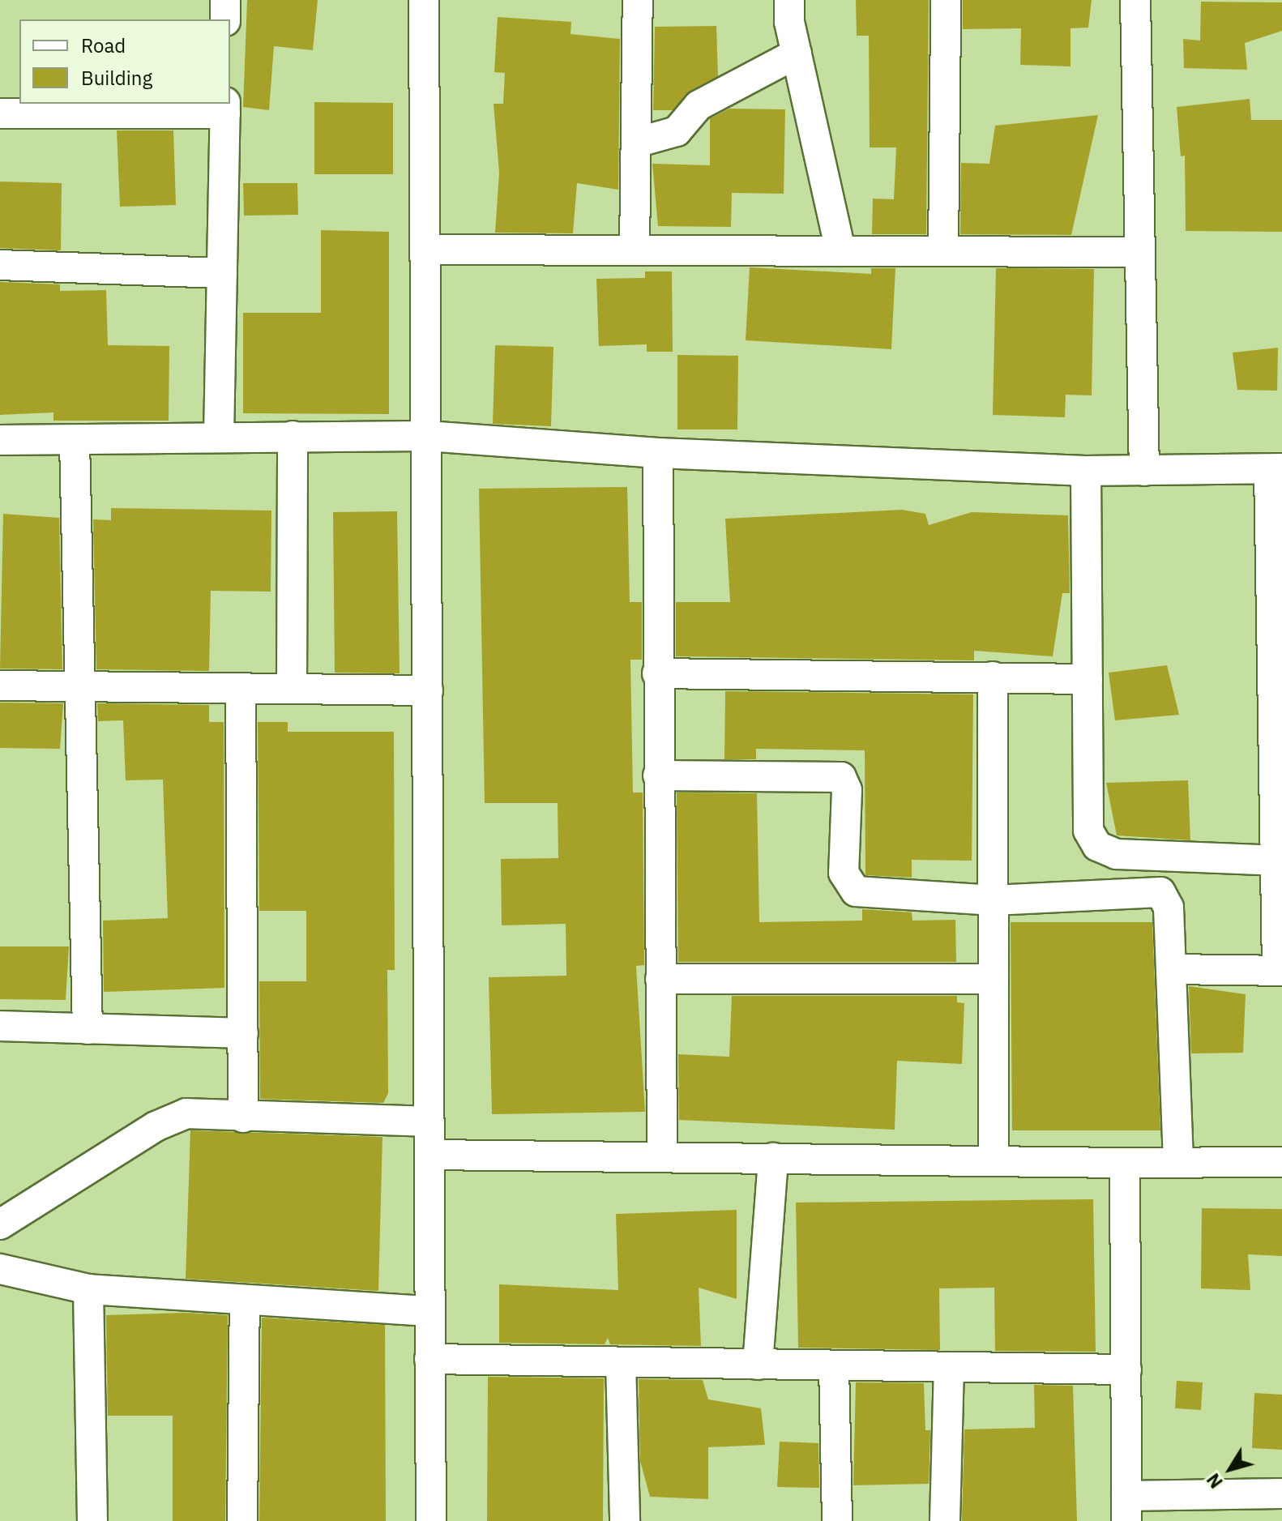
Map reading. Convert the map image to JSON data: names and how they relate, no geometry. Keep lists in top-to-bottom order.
{
  "legend": ["Road", "Building"],
  "north": "bottom left"
}
